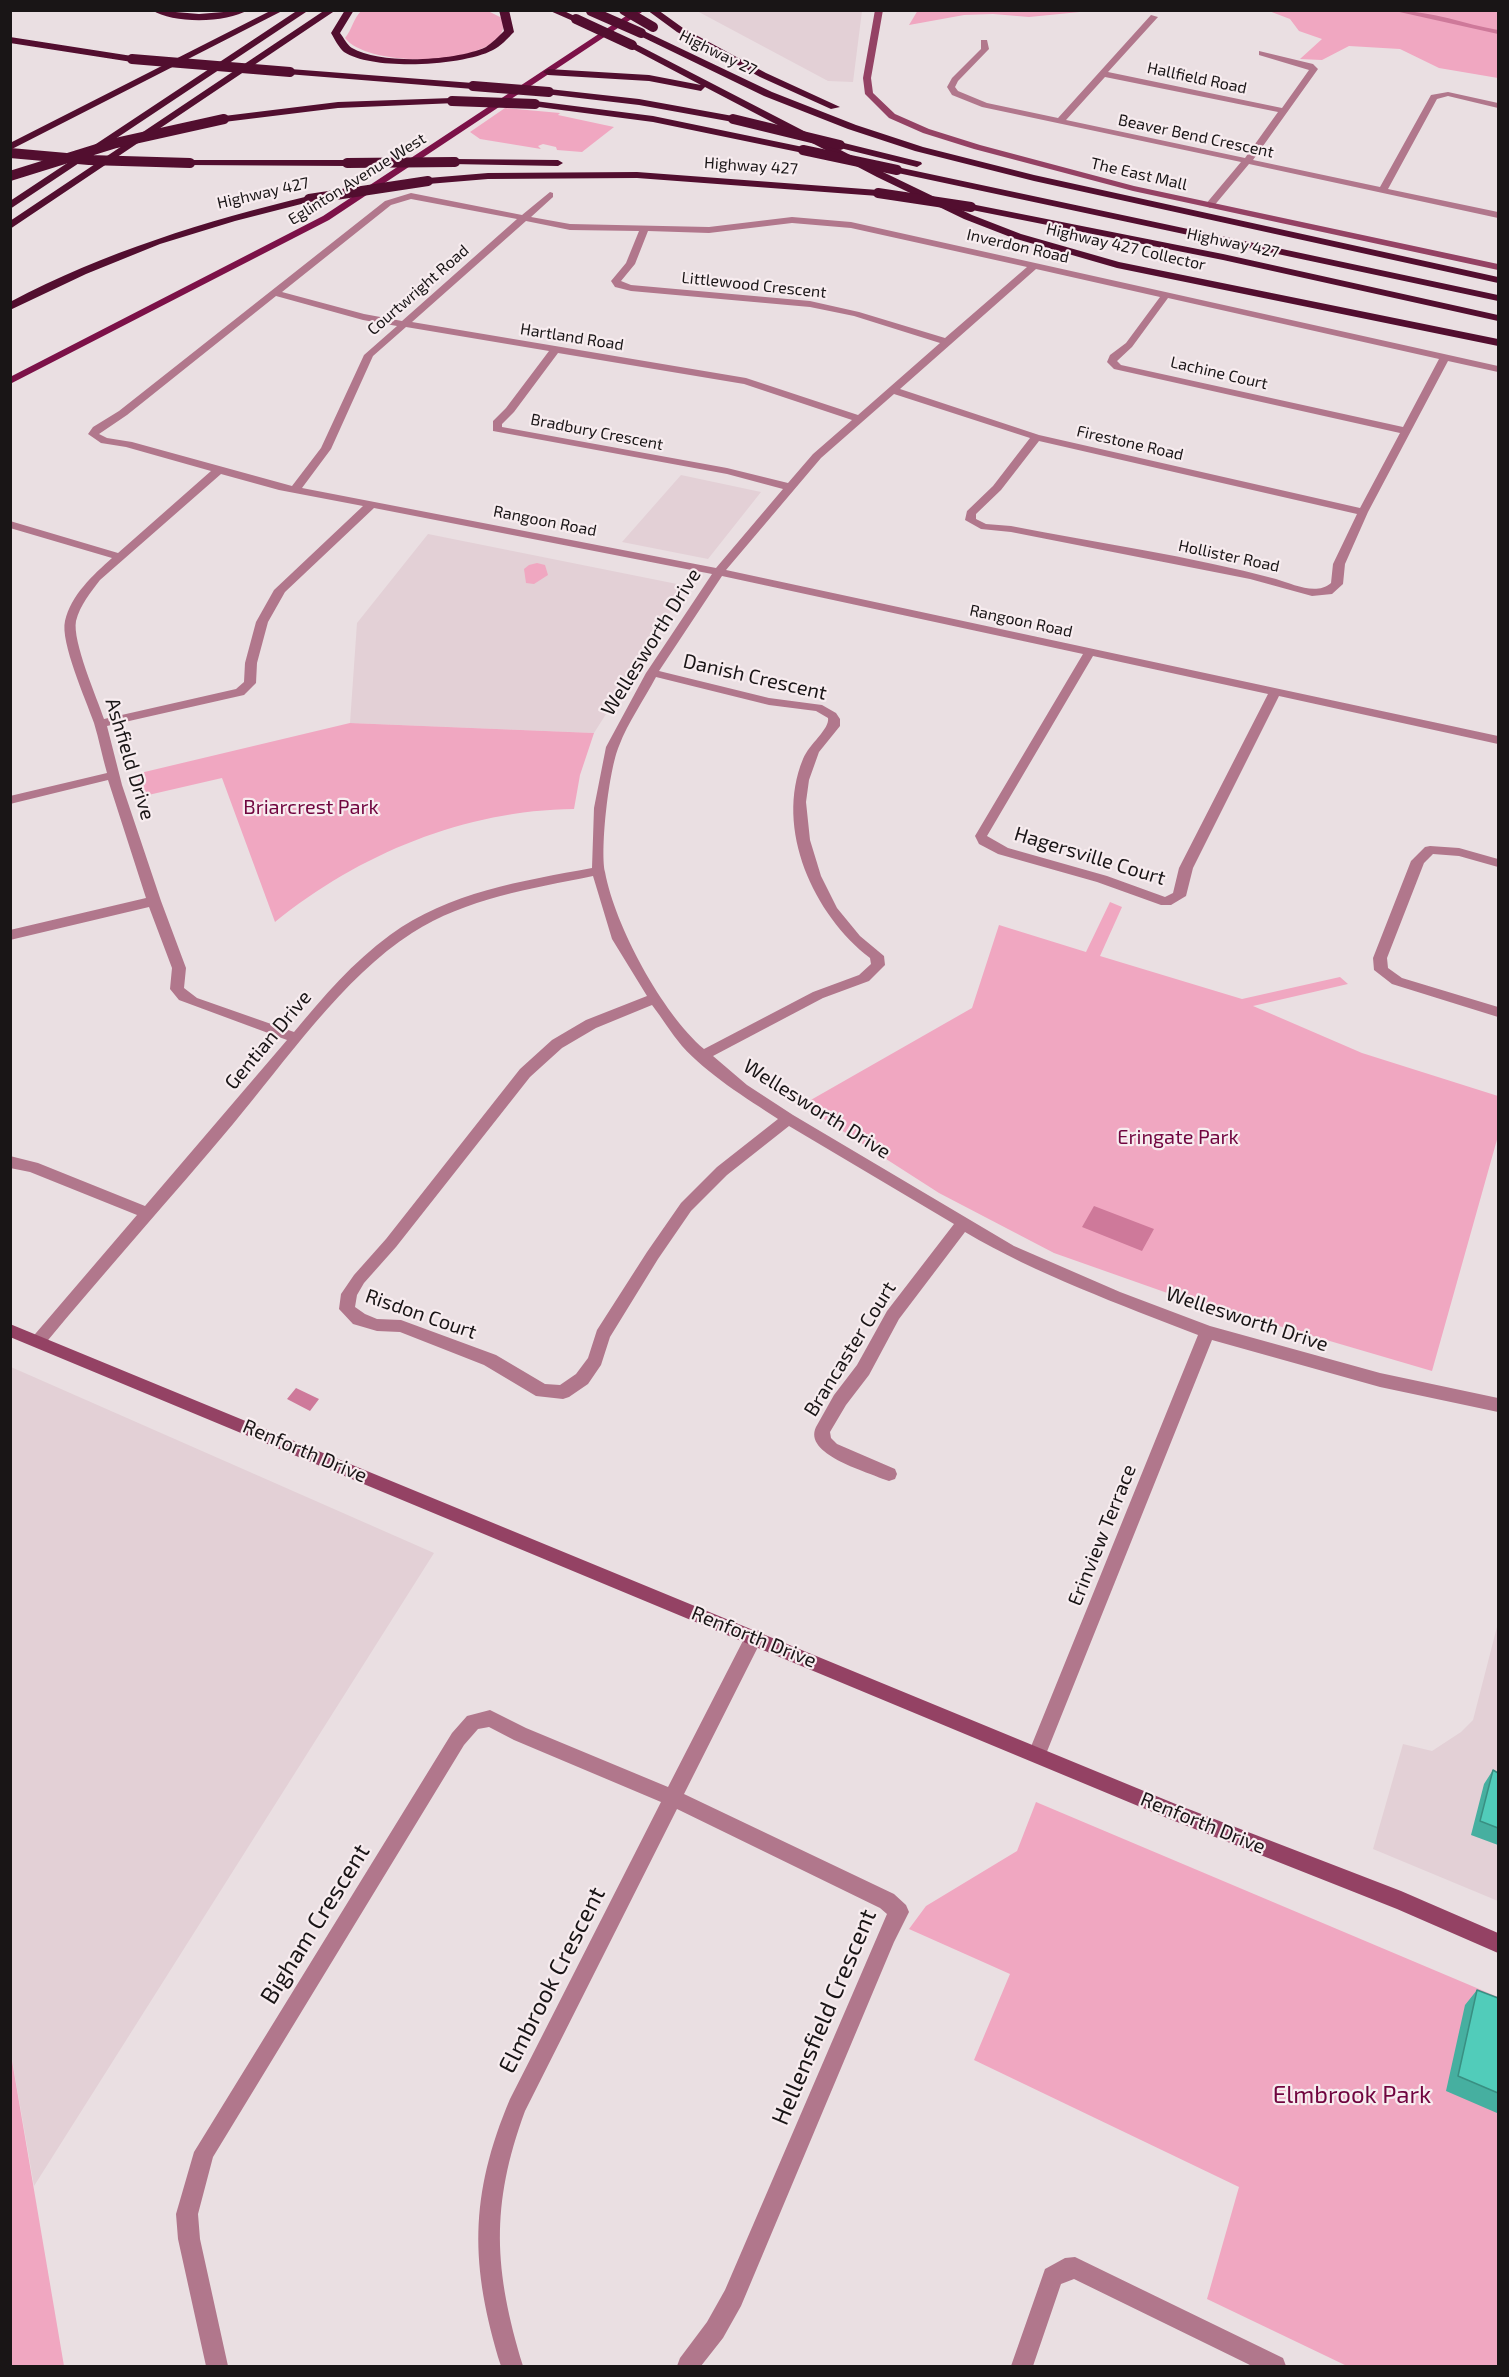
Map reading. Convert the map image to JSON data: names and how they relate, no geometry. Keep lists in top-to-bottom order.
{
  "streets": {
    "highway": ["Highway 27", "Highway 427", "Highway 427 Collector"],
    "main road": ["The East Mall", "Eglinton Avenue West", "Renforth Drive"],
    "street": [
      "Hallfield Road",
      "Beaver Bend Crescent",
      "Inverdon Road",
      "Littlewood Crescent",
      "Courtwright Road",
      "Hartland Road",
      "Lachine Court",
      "Bradbury Crescent",
      "Firestone Road",
      "Rangoon Road",
      "Hollister Road",
      "Wellesworth Drive",
      "Danish Crescent",
      "Ashfield Drive",
      "Hagersville Court",
      "Gentian Drive",
      "Risdon Court",
      "Brancaster Court",
      "Erinview Terrace",
      "Bigham Crescent",
      "Elmbrook Crescent",
      "Hellensfield Crescent"
    ]
  },
  "crossings": [
    ["Inverdon Road", "Littlewood Crescent"],
    ["Inverdon Road", "Courtwright Road"],
    ["Inverdon Road", "Lachine Court"],
    ["Inverdon Road", "Rangoon Road"],
    ["Inverdon Road", "Hollister Road"],
    ["Inverdon Road", "Wellesworth Drive"],
    ["Littlewood Crescent", "Wellesworth Drive"],
    ["Courtwright Road", "Hartland Road"],
    ["Courtwright Road", "Rangoon Road"],
    ["Hartland Road", "Bradbury Crescent"],
    ["Hartland Road", "Rangoon Road"],
    ["Hartland Road", "Wellesworth Drive"],
    ["Lachine Court", "Hollister Road"],
    ["Bradbury Crescent", "Wellesworth Drive"],
    ["Firestone Road", "Hollister Road"],
    ["Firestone Road", "Wellesworth Drive"],
    ["Rangoon Road", "Wellesworth Drive"],
    ["Rangoon Road", "Ashfield Drive"],
    ["Rangoon Road", "Hagersville Court"],
    ["Wellesworth Drive", "Danish Crescent"],
    ["Wellesworth Drive", "Gentian Drive"],
    ["Wellesworth Drive", "Risdon Court"],
    ["Wellesworth Drive", "Brancaster Court"],
    ["Wellesworth Drive", "Erinview Terrace"],
    ["Ashfield Drive", "Gentian Drive"],
    ["Gentian Drive", "Renforth Drive"],
    ["Renforth Drive", "Erinview Terrace"],
    ["Renforth Drive", "Elmbrook Crescent"],
    ["Bigham Crescent", "Elmbrook Crescent"],
    ["Bigham Crescent", "Hellensfield Crescent"],
    ["Elmbrook Crescent", "Hellensfield Crescent"]
  ],
  "parks": ["Briarcrest Park", "Eringate Park", "Elmbrook Park"]
}
